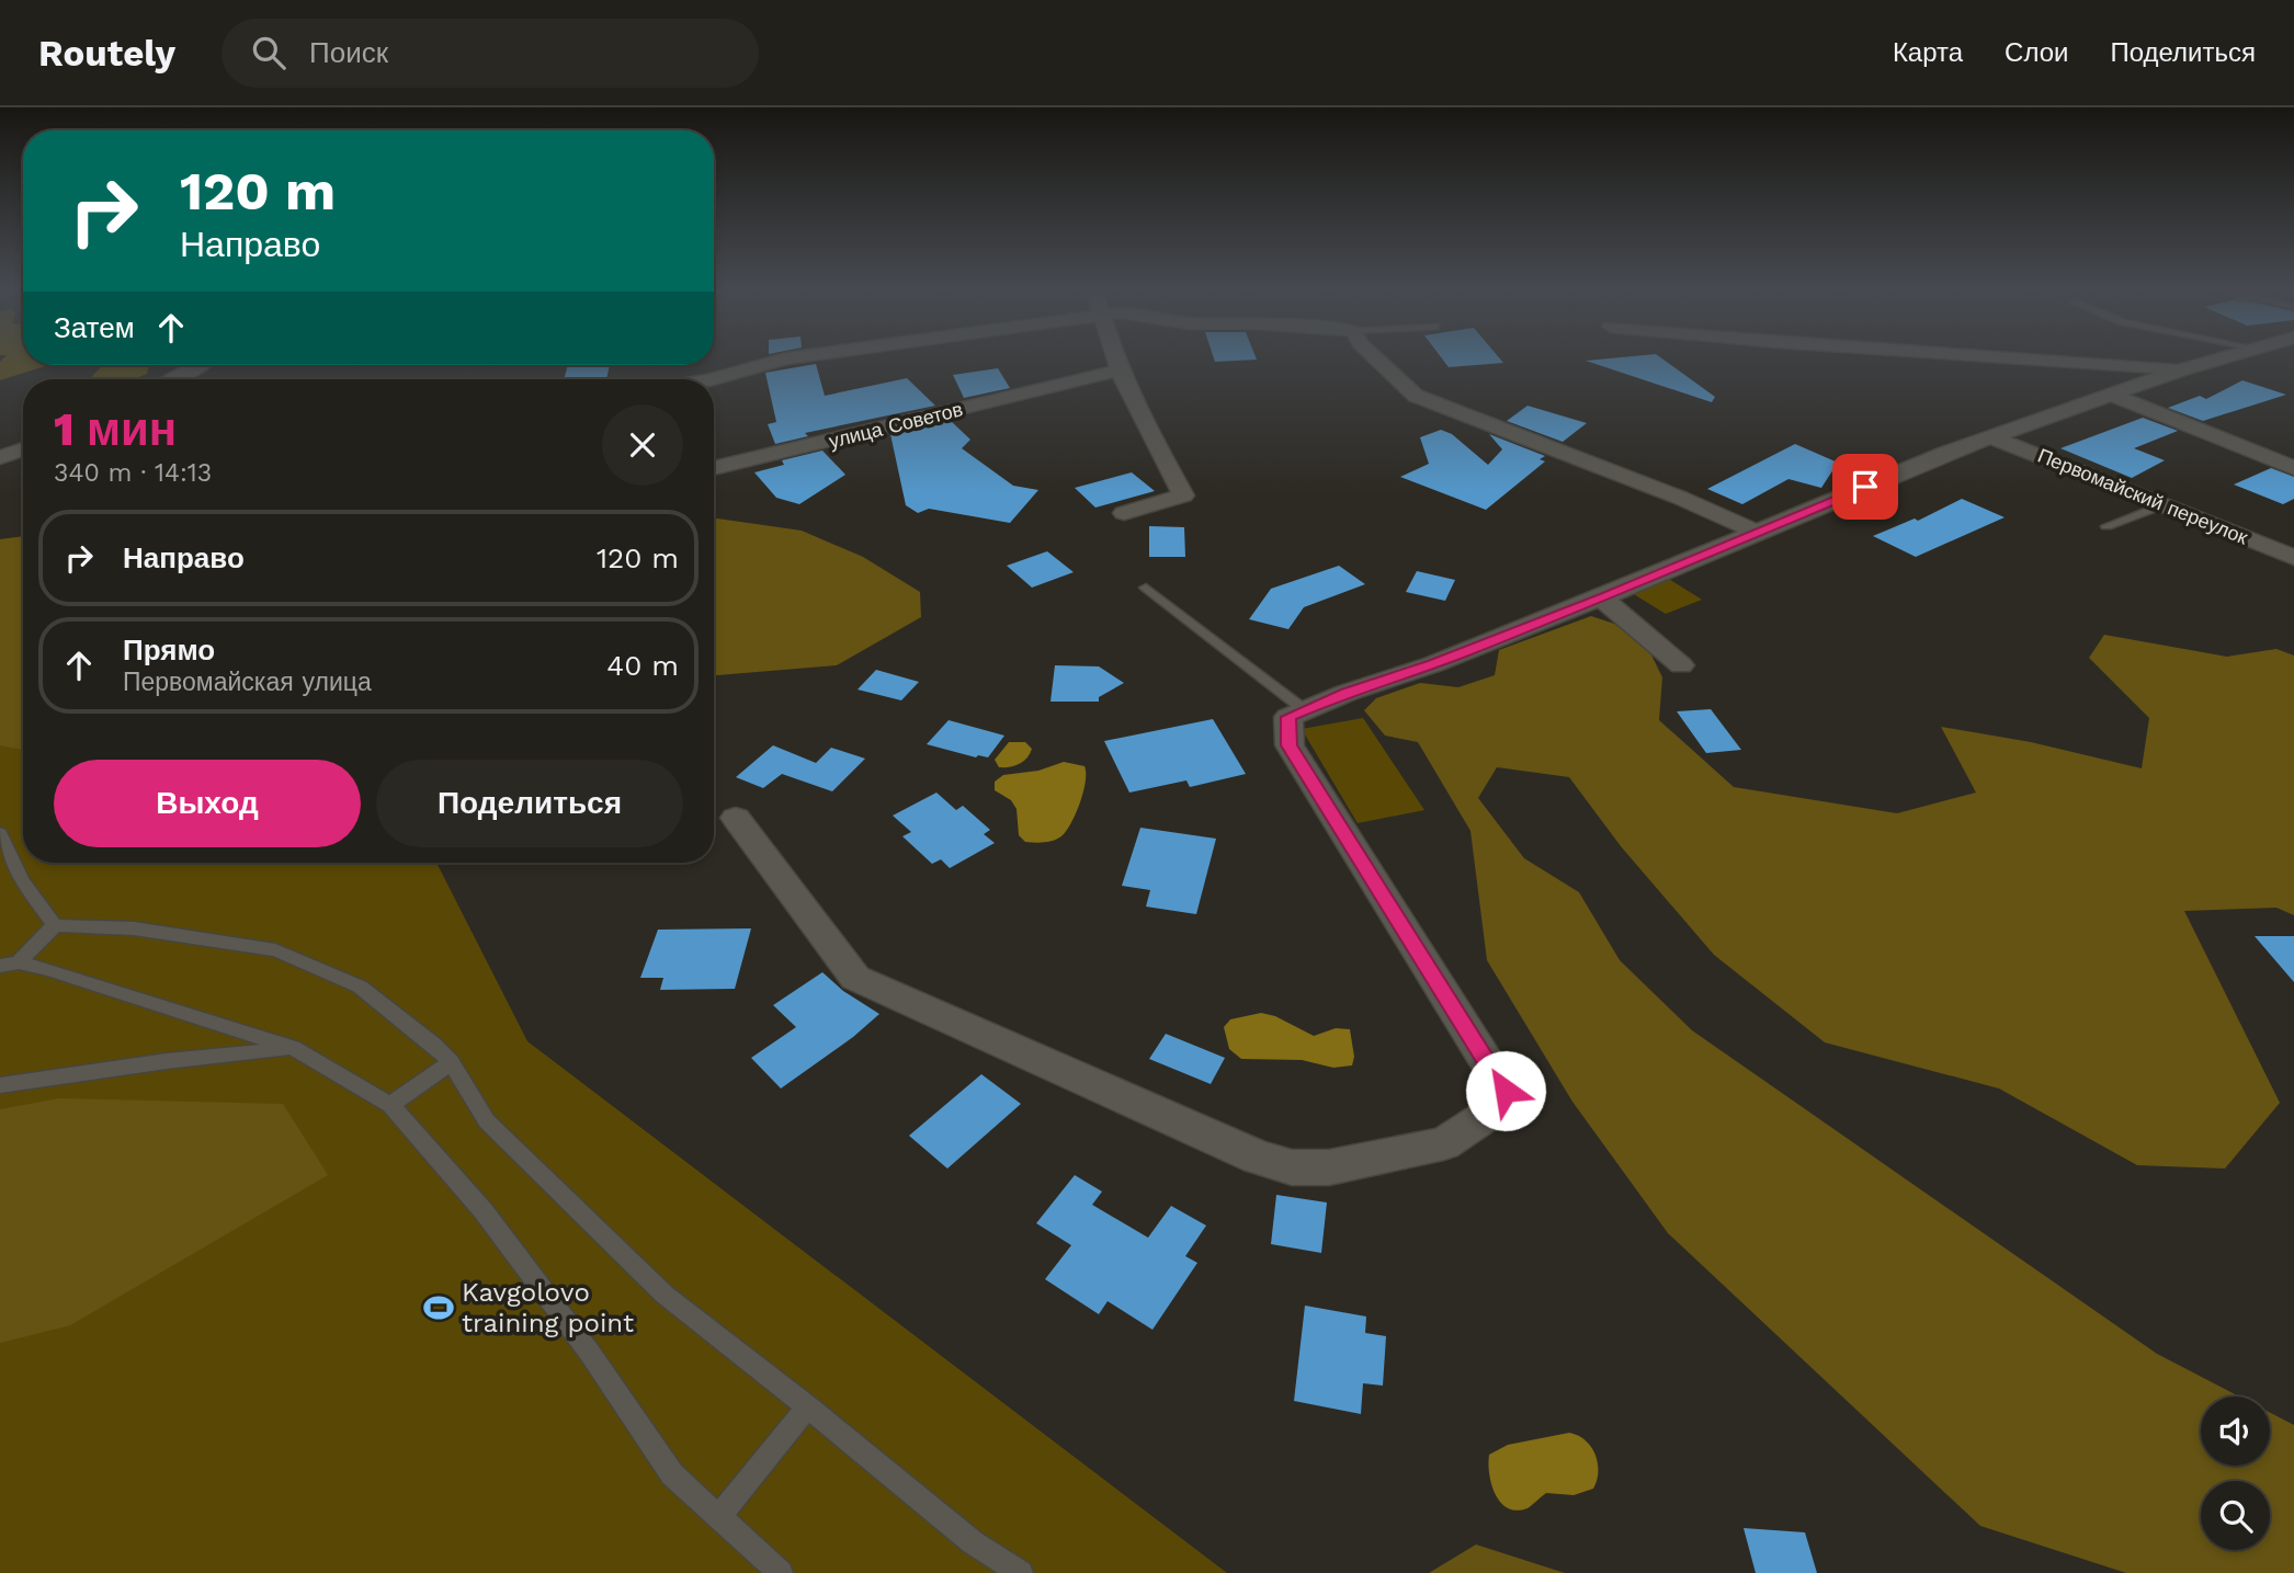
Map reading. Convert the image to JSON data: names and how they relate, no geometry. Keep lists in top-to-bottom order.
{
  "streets": {
    "street": ["улица Советов", "Первомайский переулок"]
  },
  "places": {
    "sports": ["Kavgolovo training point"]
  },
  "page": {
    "header": "Routely",
    "search": "Поиск",
    "nav": ["Карта", "Слои", "Поделиться"],
    "turn": ["120 m", "Направо"],
    "then": "Затем",
    "heading": ["1 мин", "340 m · 14:13"],
    "list": [
      {
        "name": "Направо",
        "value": "120 m"
      },
      {
        "name": "Прямо",
        "note": "Первомайская улица",
        "value": "40 m"
      }
    ],
    "buttons": ["Выход", "Поделиться"]
  }
}
